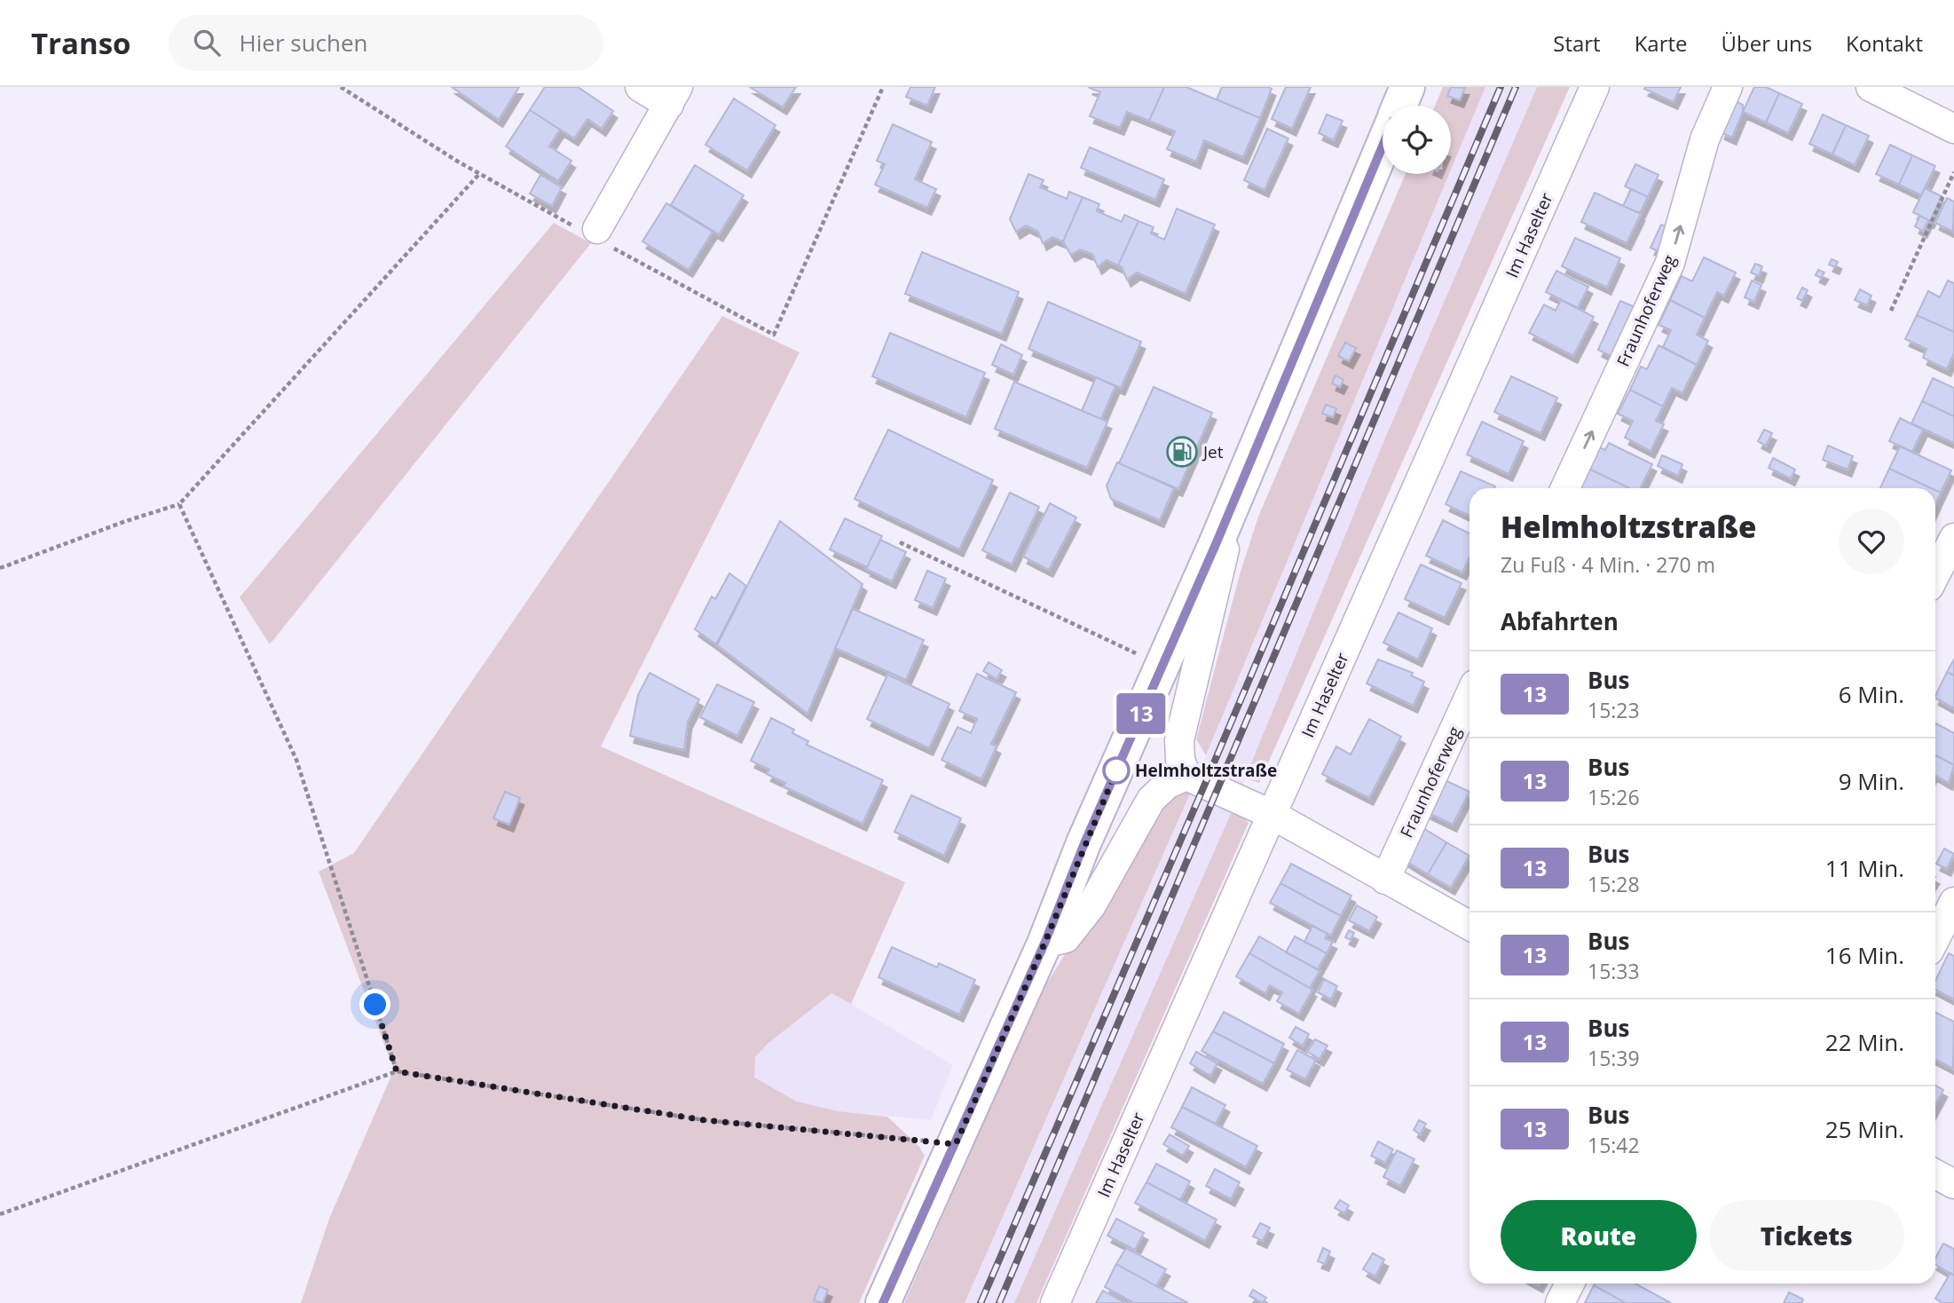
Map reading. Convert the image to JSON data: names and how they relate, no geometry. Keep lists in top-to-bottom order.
{
  "streets": {
    "street": ["Im Haselter", "Fraunhoferweg"]
  },
  "one_way": ["Fraunhoferweg"],
  "places": {
    "fuel station": ["Jet"],
    "other": ["Helmholtzstraße"]
  },
  "lines": ["bus line 13"],
  "page": {
    "header": "Transo",
    "search": "Hier suchen",
    "nav": [
      "Start",
      "Karte",
      "Über uns",
      "Kontakt"
    ],
    "on_map": "13",
    "heading": [
      ["Helmholtzstraße", "Zu Fuß · 4 Min. · 270 m"],
      "Abfahrten"
    ],
    "list": [
      {
        "mark": "13",
        "name": "Bus",
        "note": "15:23",
        "value": "6 Min."
      },
      {
        "mark": "13",
        "name": "Bus",
        "note": "15:26",
        "value": "9 Min."
      },
      {
        "mark": "13",
        "name": "Bus",
        "note": "15:28",
        "value": "11 Min."
      },
      {
        "mark": "13",
        "name": "Bus",
        "note": "15:33",
        "value": "16 Min."
      },
      {
        "mark": "13",
        "name": "Bus",
        "note": "15:39",
        "value": "22 Min."
      },
      {
        "mark": "13",
        "name": "Bus",
        "note": "15:42",
        "value": "25 Min."
      }
    ],
    "buttons": ["Route", "Tickets"]
  }
}
